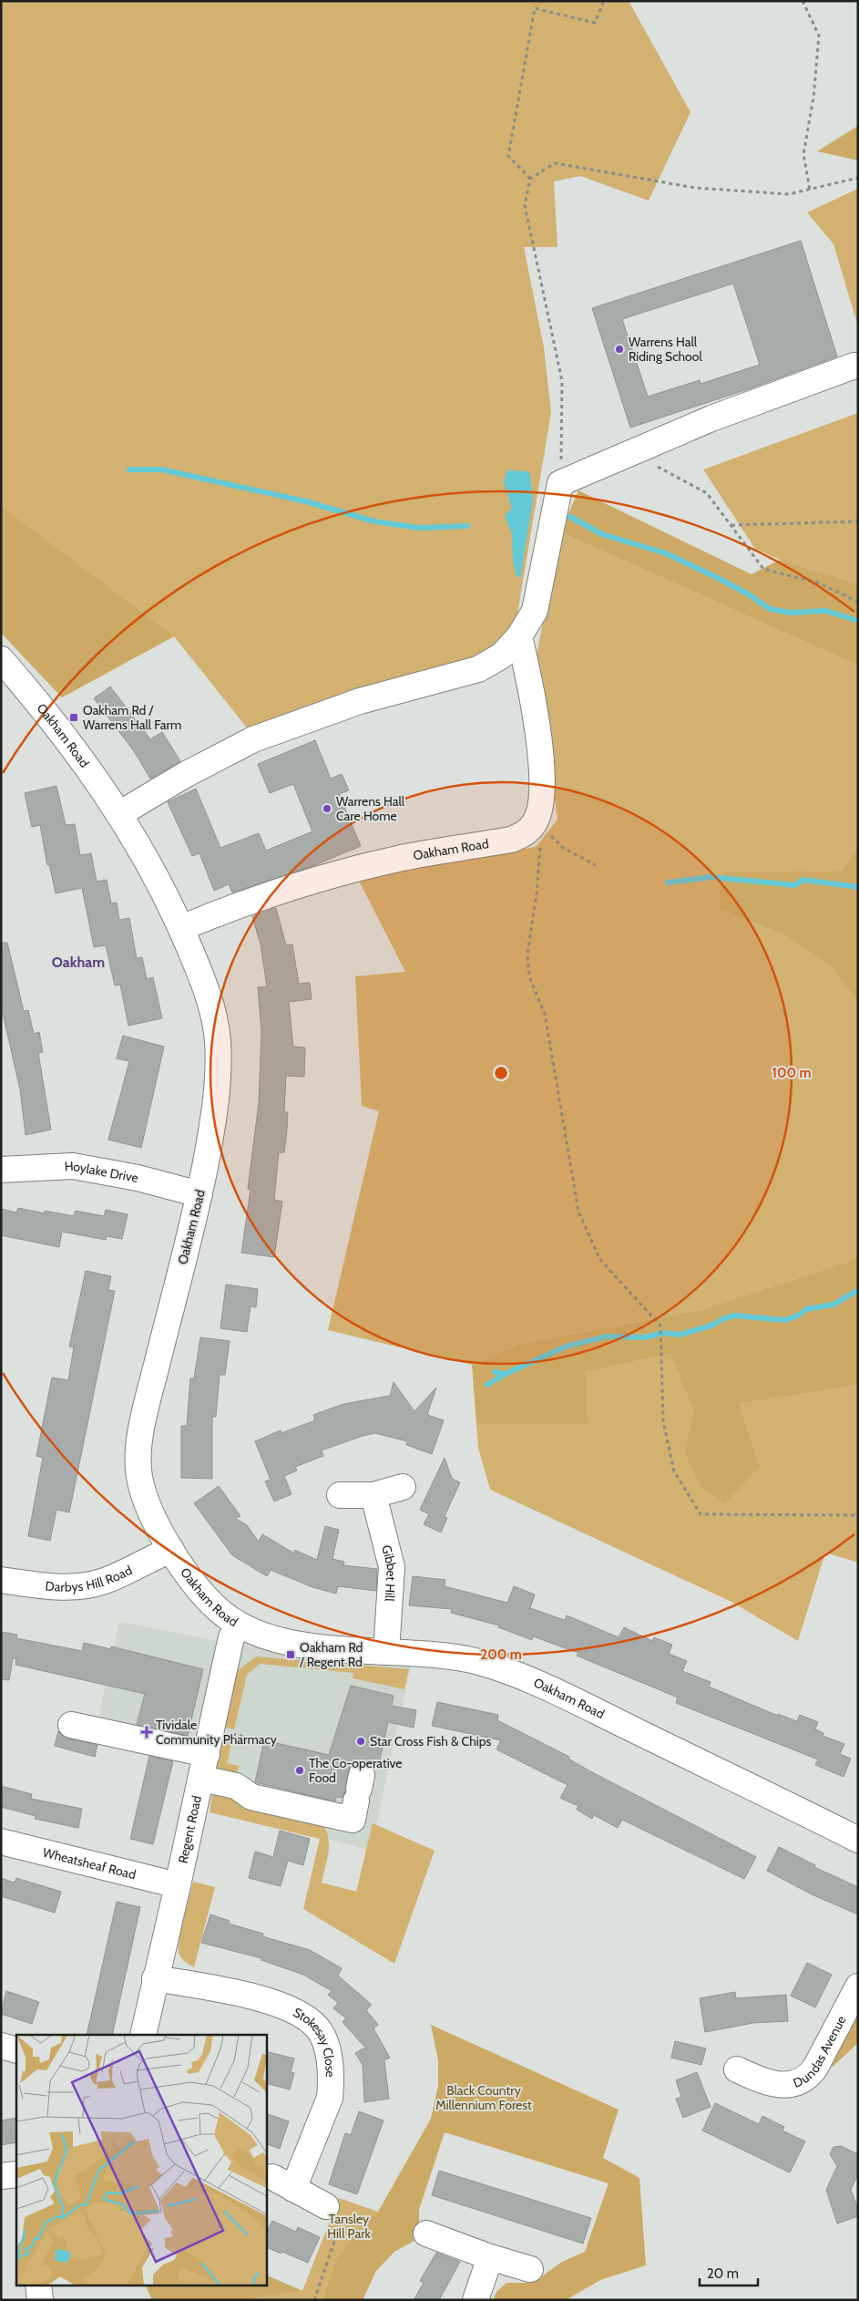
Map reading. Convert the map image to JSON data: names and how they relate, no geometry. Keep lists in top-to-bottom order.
{
  "streets": {
    "street": [
      "Oakham Road",
      "Hoylake Drive",
      "Gibbet Hill",
      "Darbys Hill Road",
      "Regent Road",
      "Wheatsheaf Road",
      "Stokesay Close",
      "Dundas Avenue"
    ]
  },
  "crossings": [
    ["Oakham Road", "Hoylake Drive"],
    ["Oakham Road", "Gibbet Hill"],
    ["Oakham Road", "Darbys Hill Road"],
    ["Oakham Road", "Regent Road"],
    ["Regent Road", "Wheatsheaf Road"],
    ["Regent Road", "Stokesay Close"]
  ],
  "districts": ["Oakham"],
  "parks": ["Black Country Millennium Forest", "Tansley Hill Park"],
  "places": {
    "other": [
      "Warrens Hall Riding School",
      "Warrens Hall Care Home",
      "Star Cross Fish & Chips",
      "The Co-operative Food"
    ],
    "transit": ["Oakham Rd / Warrens Hall Farm", "Oakham Rd / Regent Rd"],
    "health": ["Tividale Community Pharmacy"]
  },
  "scale_bar": "20 m",
  "rings": ["100 m", "200 m"]
}
